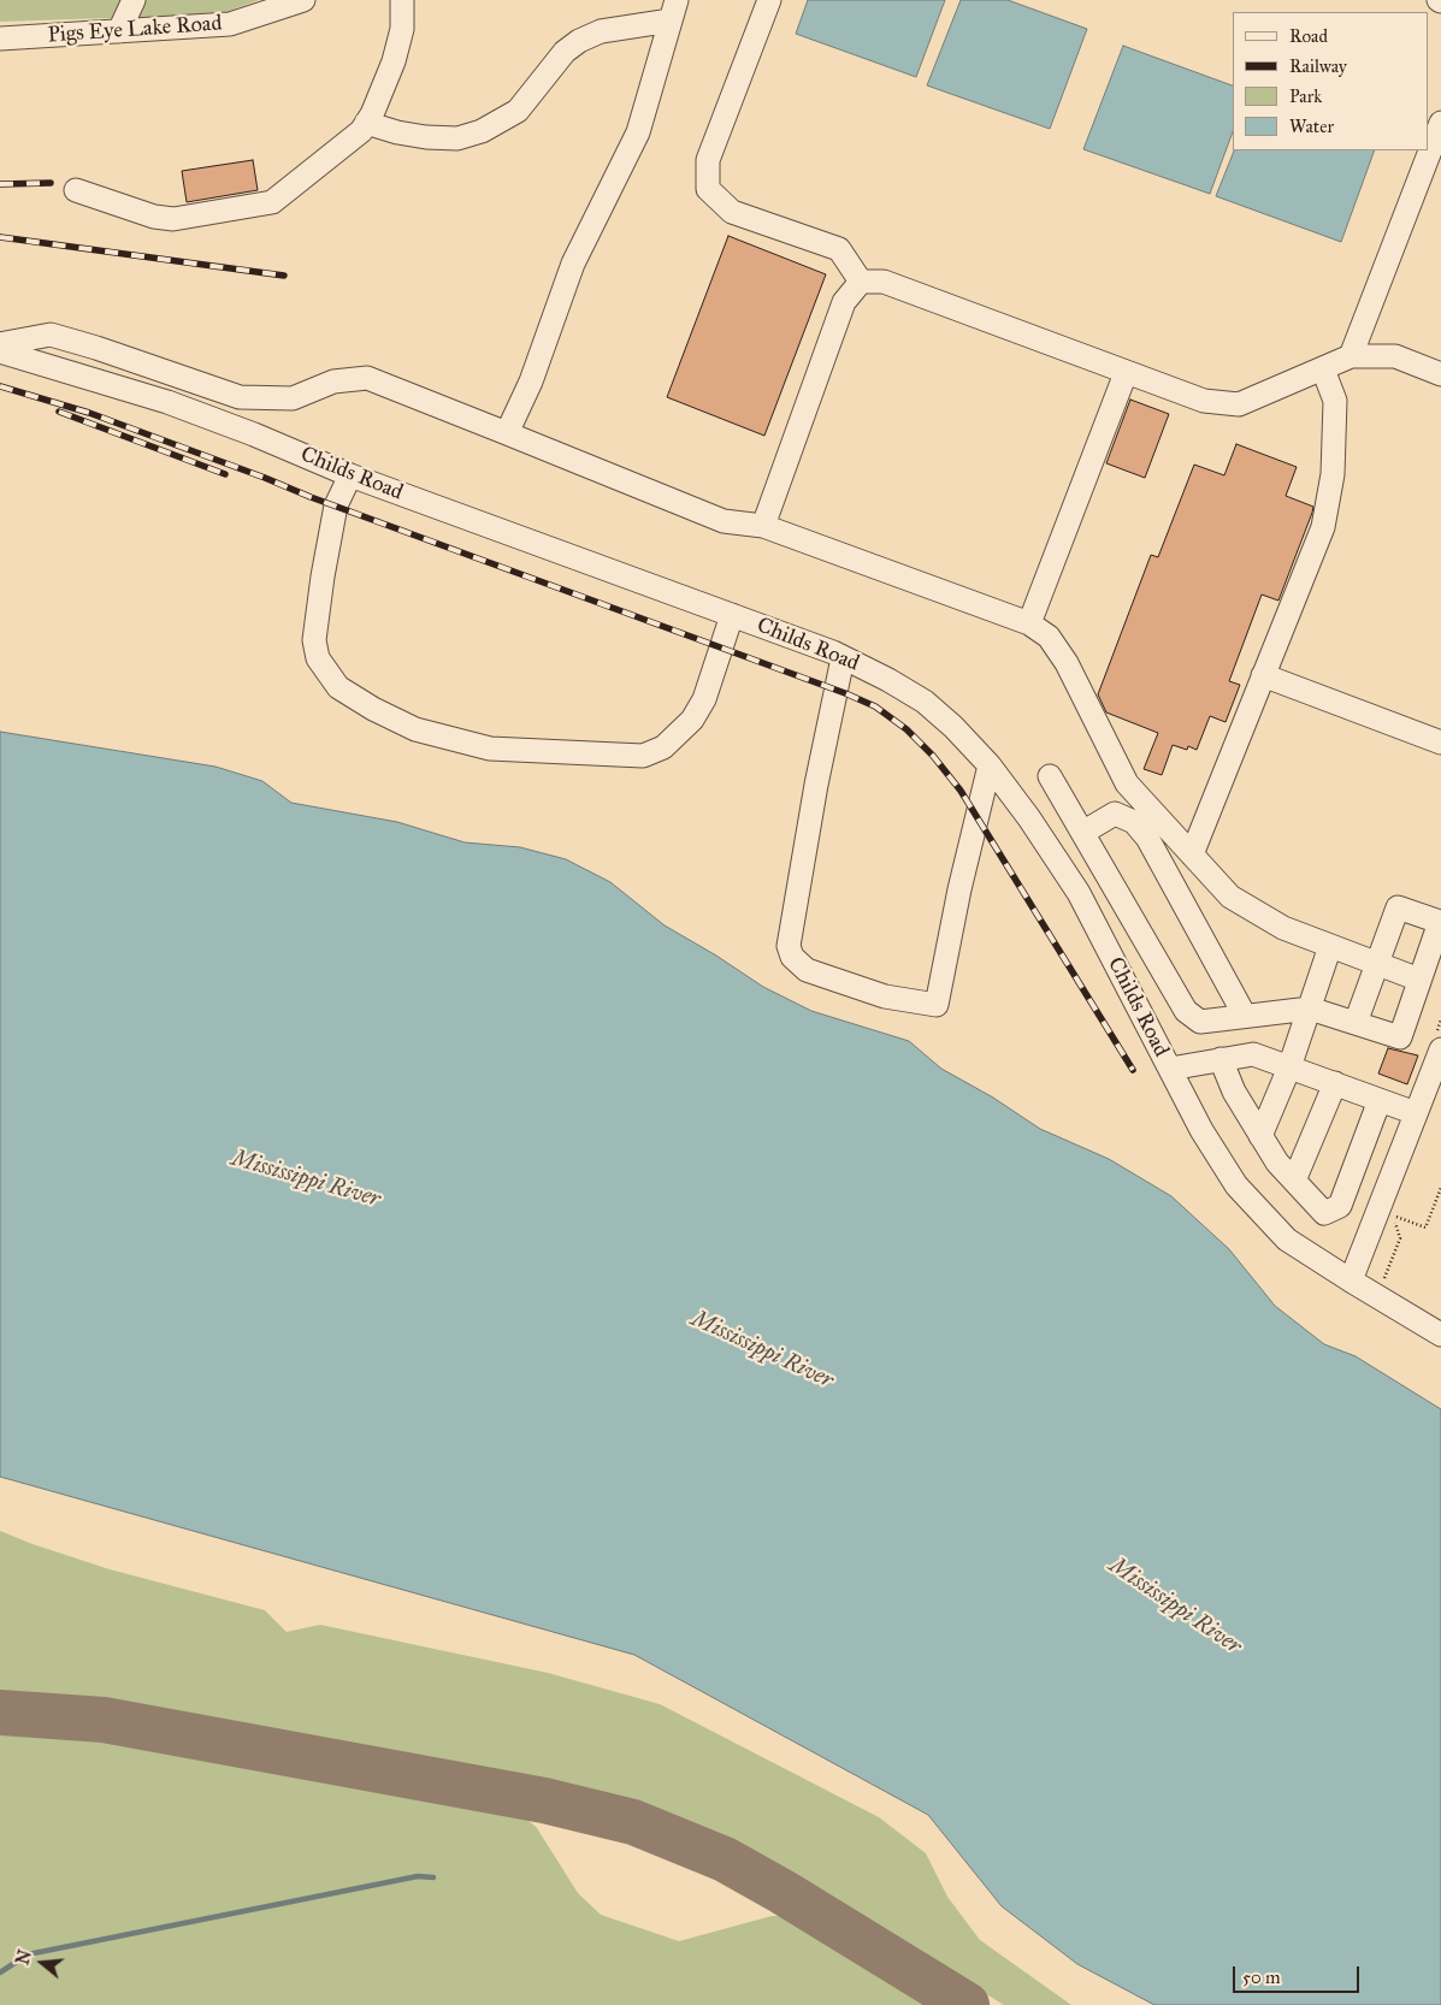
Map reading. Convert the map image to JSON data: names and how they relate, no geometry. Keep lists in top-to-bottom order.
{
  "streets": {
    "street": ["Pigs Eye Lake Road", "Childs Road"]
  },
  "water": ["Mississippi River"],
  "legend": [
    "Road",
    "Railway",
    "Park",
    "Water"
  ],
  "scale_bar": "50 m",
  "north": "left"
}
